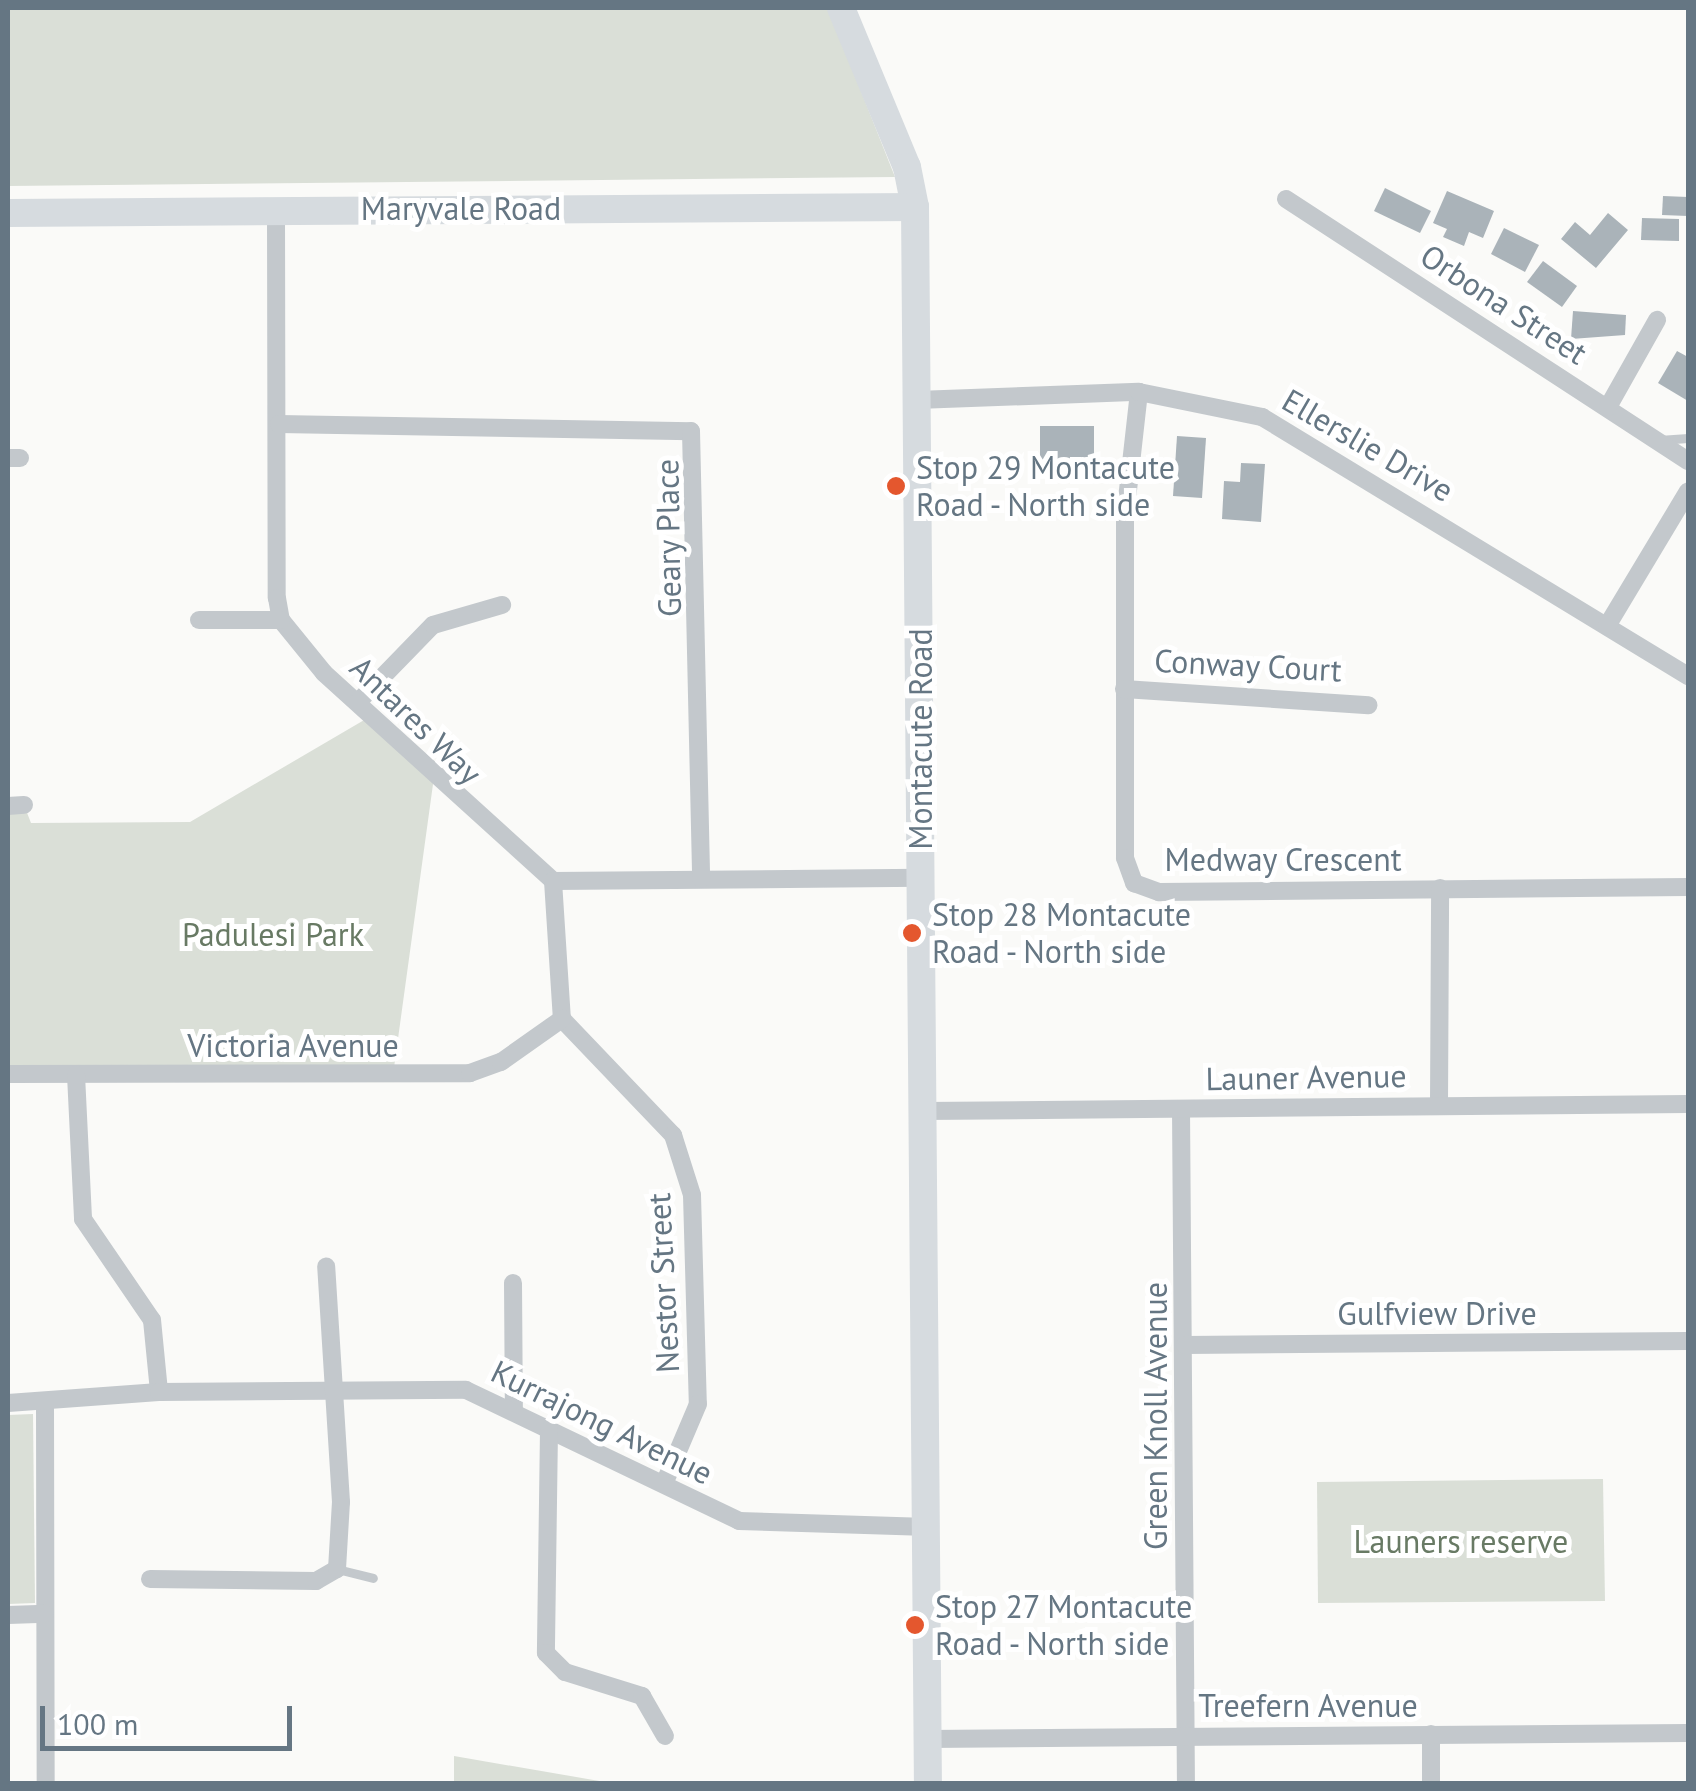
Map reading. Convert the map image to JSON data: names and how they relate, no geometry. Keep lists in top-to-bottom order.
{
  "streets": {
    "main road": ["Maryvale Road", "Montacute Road"],
    "street": [
      "Orbona Street",
      "Ellerslie Drive",
      "Geary Place",
      "Conway Court",
      "Antares Way",
      "Medway Crescent",
      "Victoria Avenue",
      "Launer Avenue",
      "Nestor Street",
      "Gulfview Drive",
      "Green Knoll Avenue",
      "Kurrajong Avenue",
      "Treefern Avenue"
    ]
  },
  "crossings": [
    ["Maryvale Road", "Montacute Road"],
    ["Ellerslie Drive", "Montacute Road"],
    ["Ellerslie Drive", "Medway Crescent"],
    ["Conway Court", "Medway Crescent"],
    ["Montacute Road", "Launer Avenue"],
    ["Montacute Road", "Kurrajong Avenue"],
    ["Montacute Road", "Treefern Avenue"],
    ["Victoria Avenue", "Nestor Street"],
    ["Launer Avenue", "Green Knoll Avenue"],
    ["Nestor Street", "Kurrajong Avenue"],
    ["Gulfview Drive", "Green Knoll Avenue"],
    ["Green Knoll Avenue", "Treefern Avenue"]
  ],
  "parks": ["Padulesi Park", "Launers reserve"],
  "places": ["Stop 29 Montacute Road - North side", "Stop 28 Montacute Road - North side", "Stop 27 Montacute Road - North side"],
  "scale_bar": "100 m"
}
